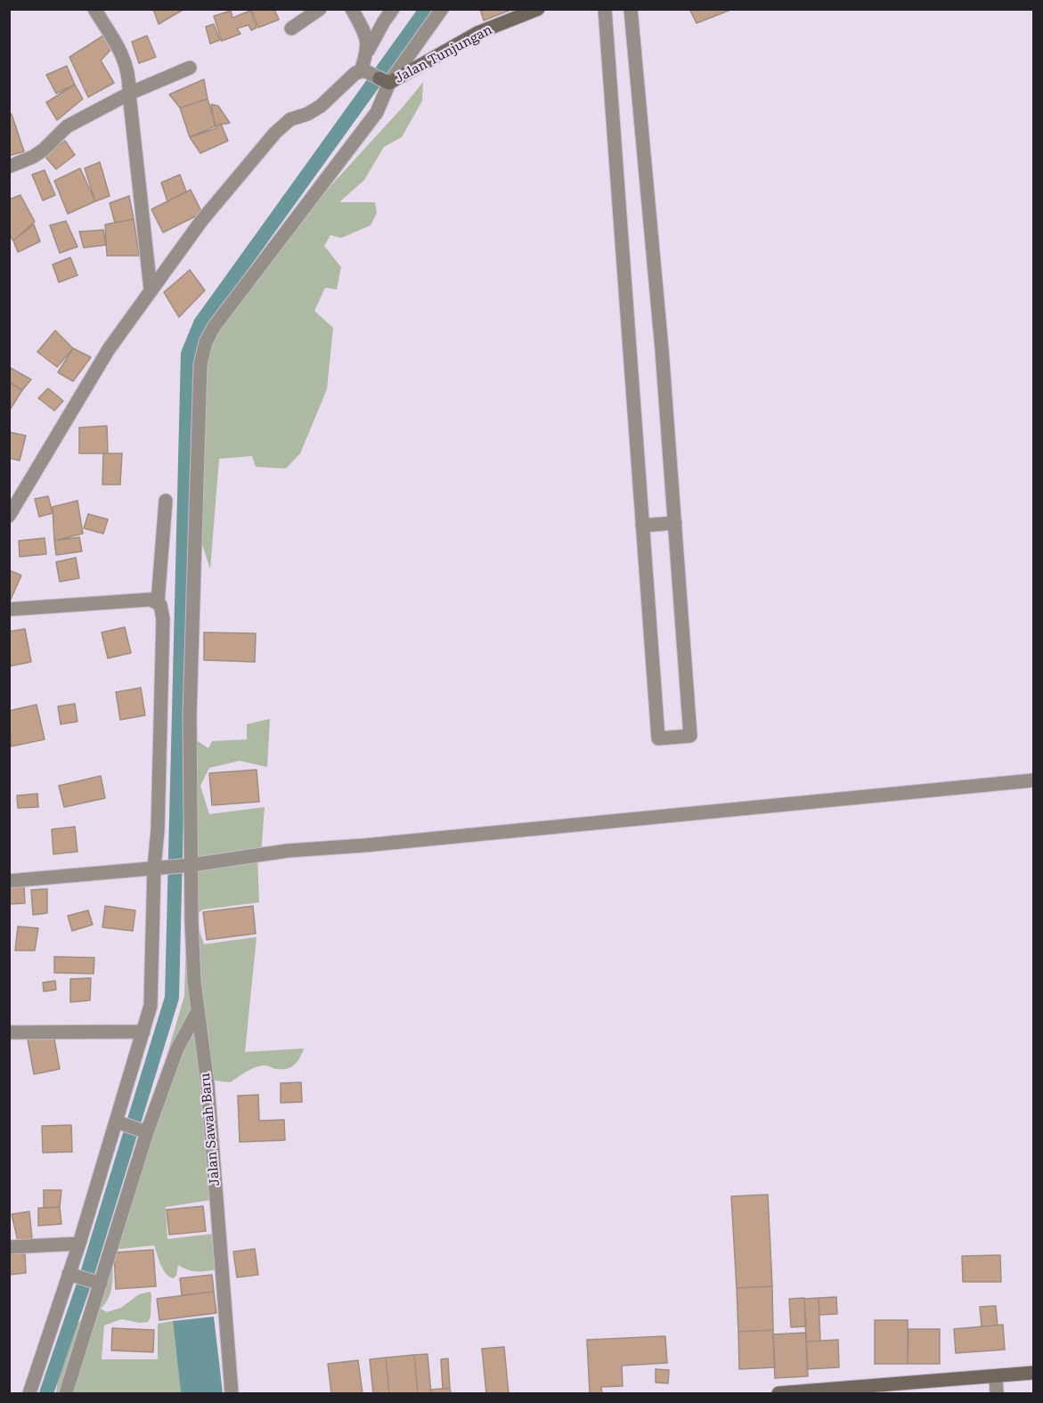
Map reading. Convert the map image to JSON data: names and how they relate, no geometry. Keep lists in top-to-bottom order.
{
  "streets": {
    "main road": ["Jalan Tunjungan"],
    "street": ["Jalan Sawah Baru"]
  },
  "crossings": [
    ["Jalan Tunjungan", "Jalan Sawah Baru"]
  ]
}
